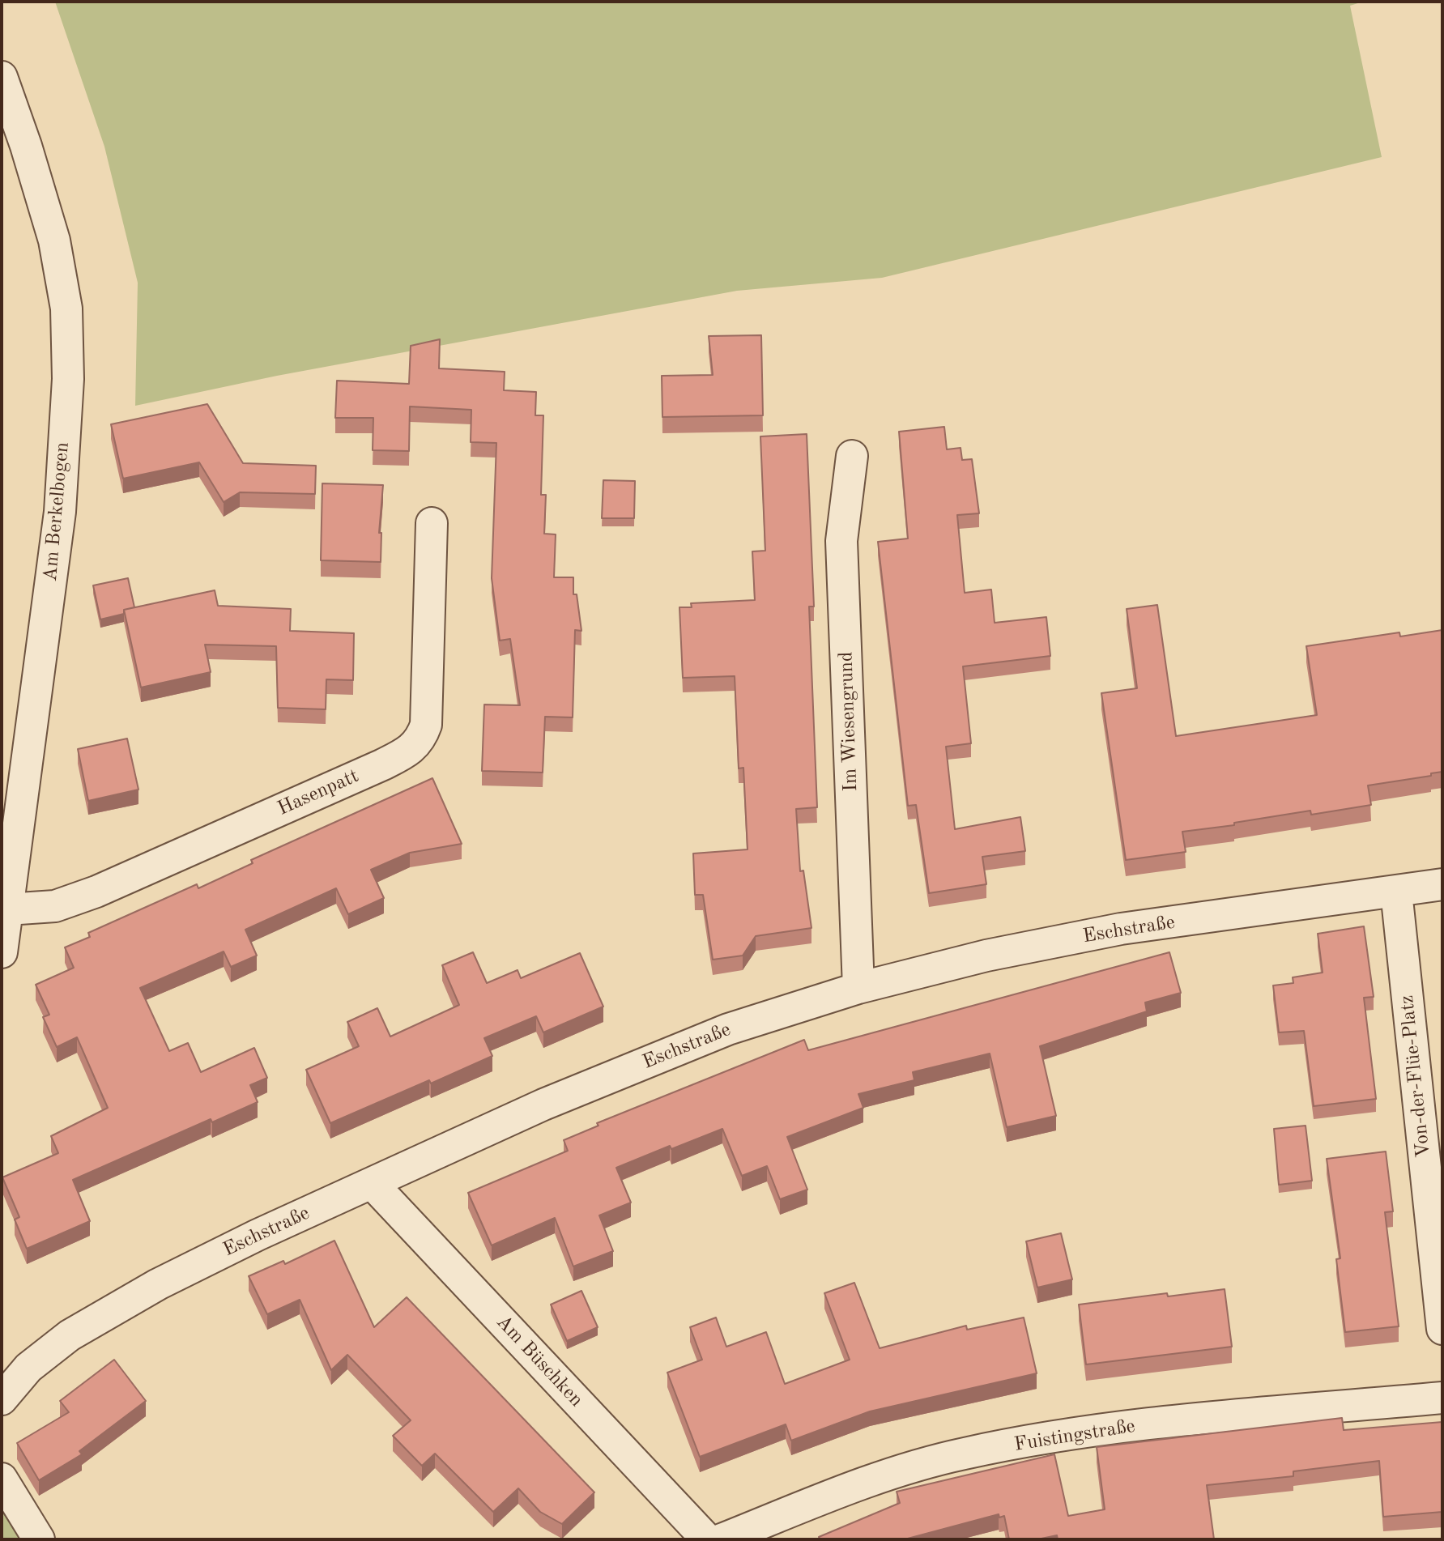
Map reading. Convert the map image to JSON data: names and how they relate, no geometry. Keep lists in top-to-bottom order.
{
  "streets": {
    "street": [
      "Am Berkelbogen",
      "Im Wiesengrund",
      "Hasenpatt",
      "Eschstraße",
      "Von-der-Flüe-Platz",
      "Am Büschken",
      "Fuistingstraße"
    ]
  },
  "crossings": [
    ["Am Berkelbogen", "Hasenpatt"],
    ["Im Wiesengrund", "Eschstraße"],
    ["Eschstraße", "Von-der-Flüe-Platz"],
    ["Eschstraße", "Am Büschken"]
  ]
}
